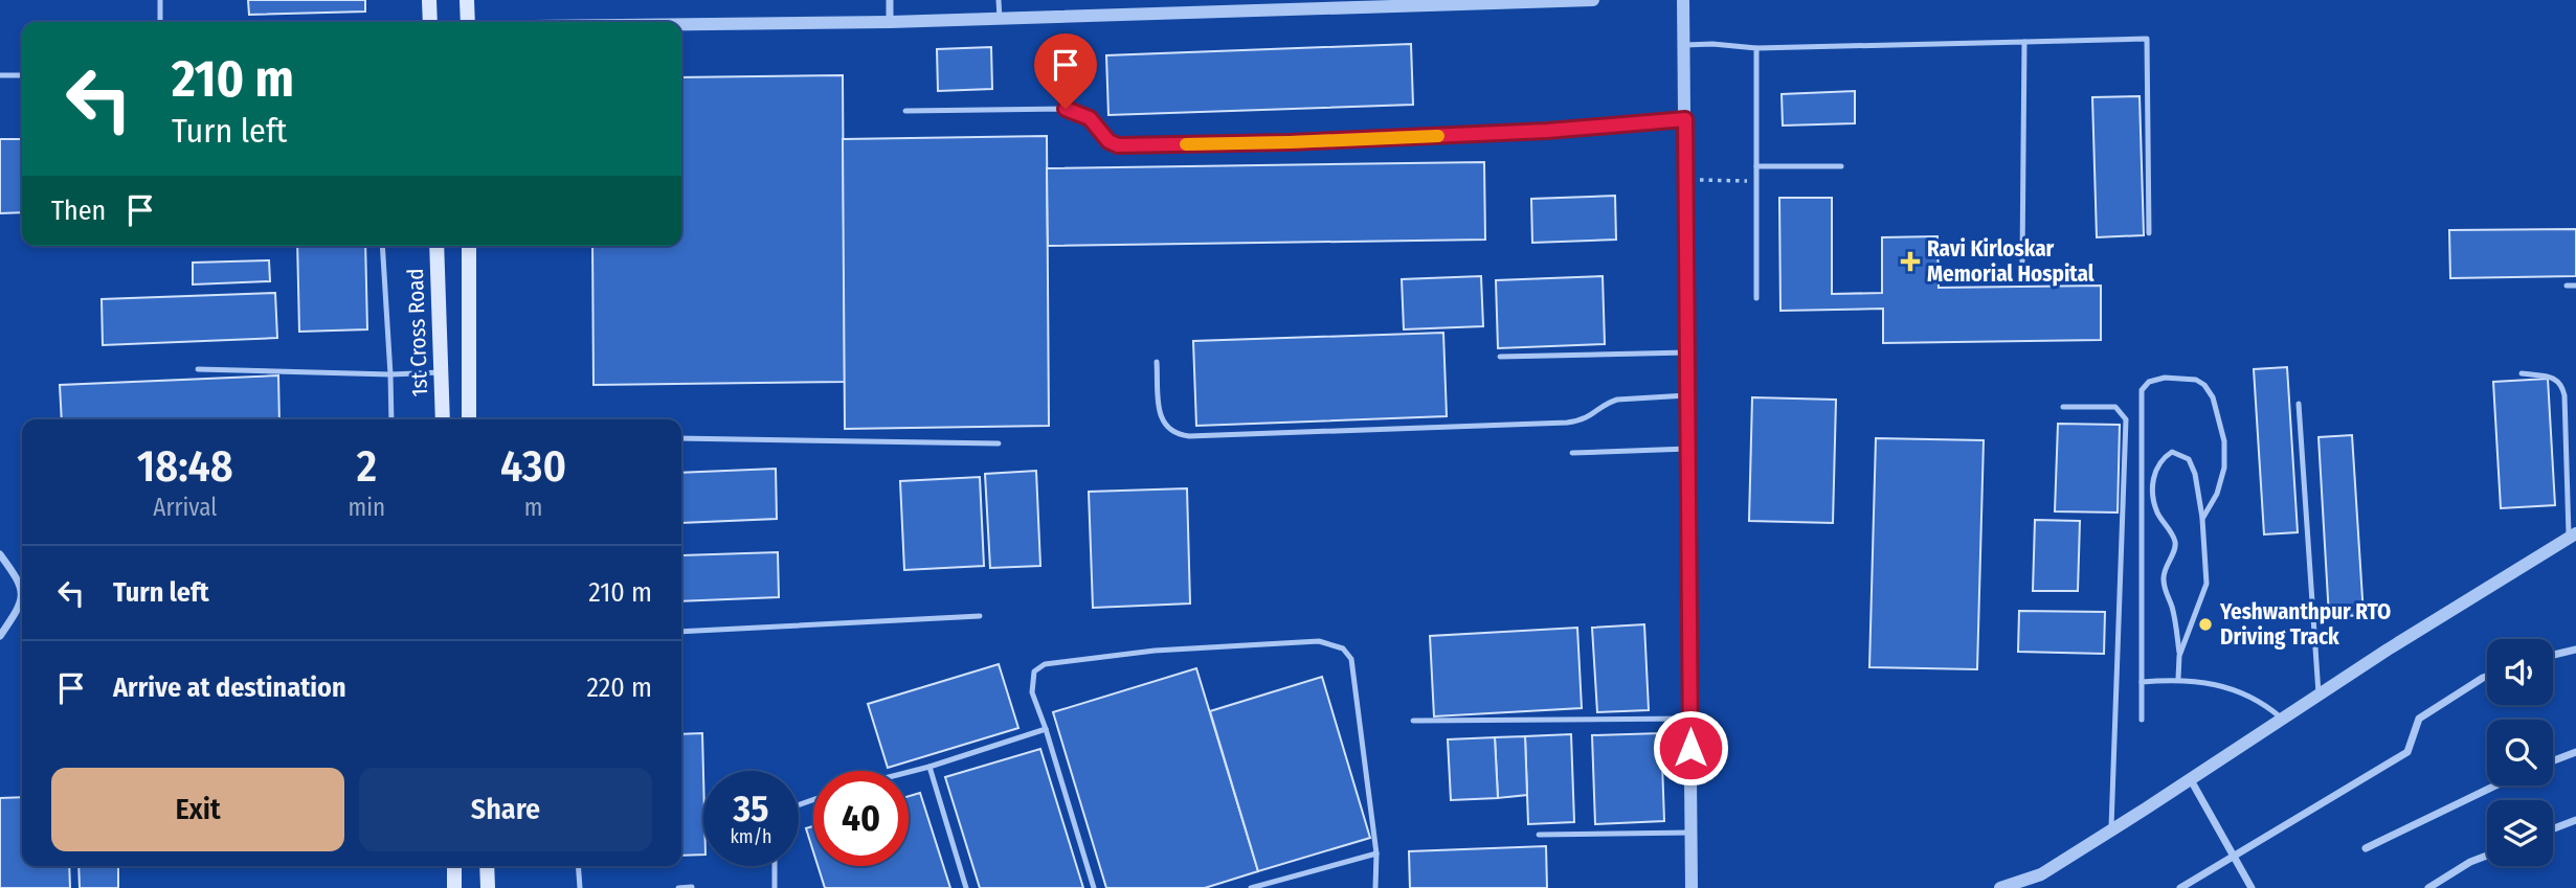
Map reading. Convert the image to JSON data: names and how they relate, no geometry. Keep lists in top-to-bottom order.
{
  "streets": {
    "main road": ["1st Cross Road"]
  },
  "places": {
    "health": ["Ravi Kirloskar Memorial Hospital"],
    "other": ["Yeshwanthpur RTO Driving Track"]
  },
  "page": {
    "turn": ["210 m", "Turn left"],
    "then": "Then",
    "eta": [
      "18:48",
      "Arrival",
      "2",
      "min",
      "430",
      "m"
    ],
    "list": [
      {
        "name": "Turn left",
        "value": "210 m"
      },
      {
        "name": "Arrive at destination",
        "value": "220 m"
      }
    ],
    "buttons": ["Exit", "Share"],
    "speed": "35 km/h",
    "limit": "40"
  }
}
